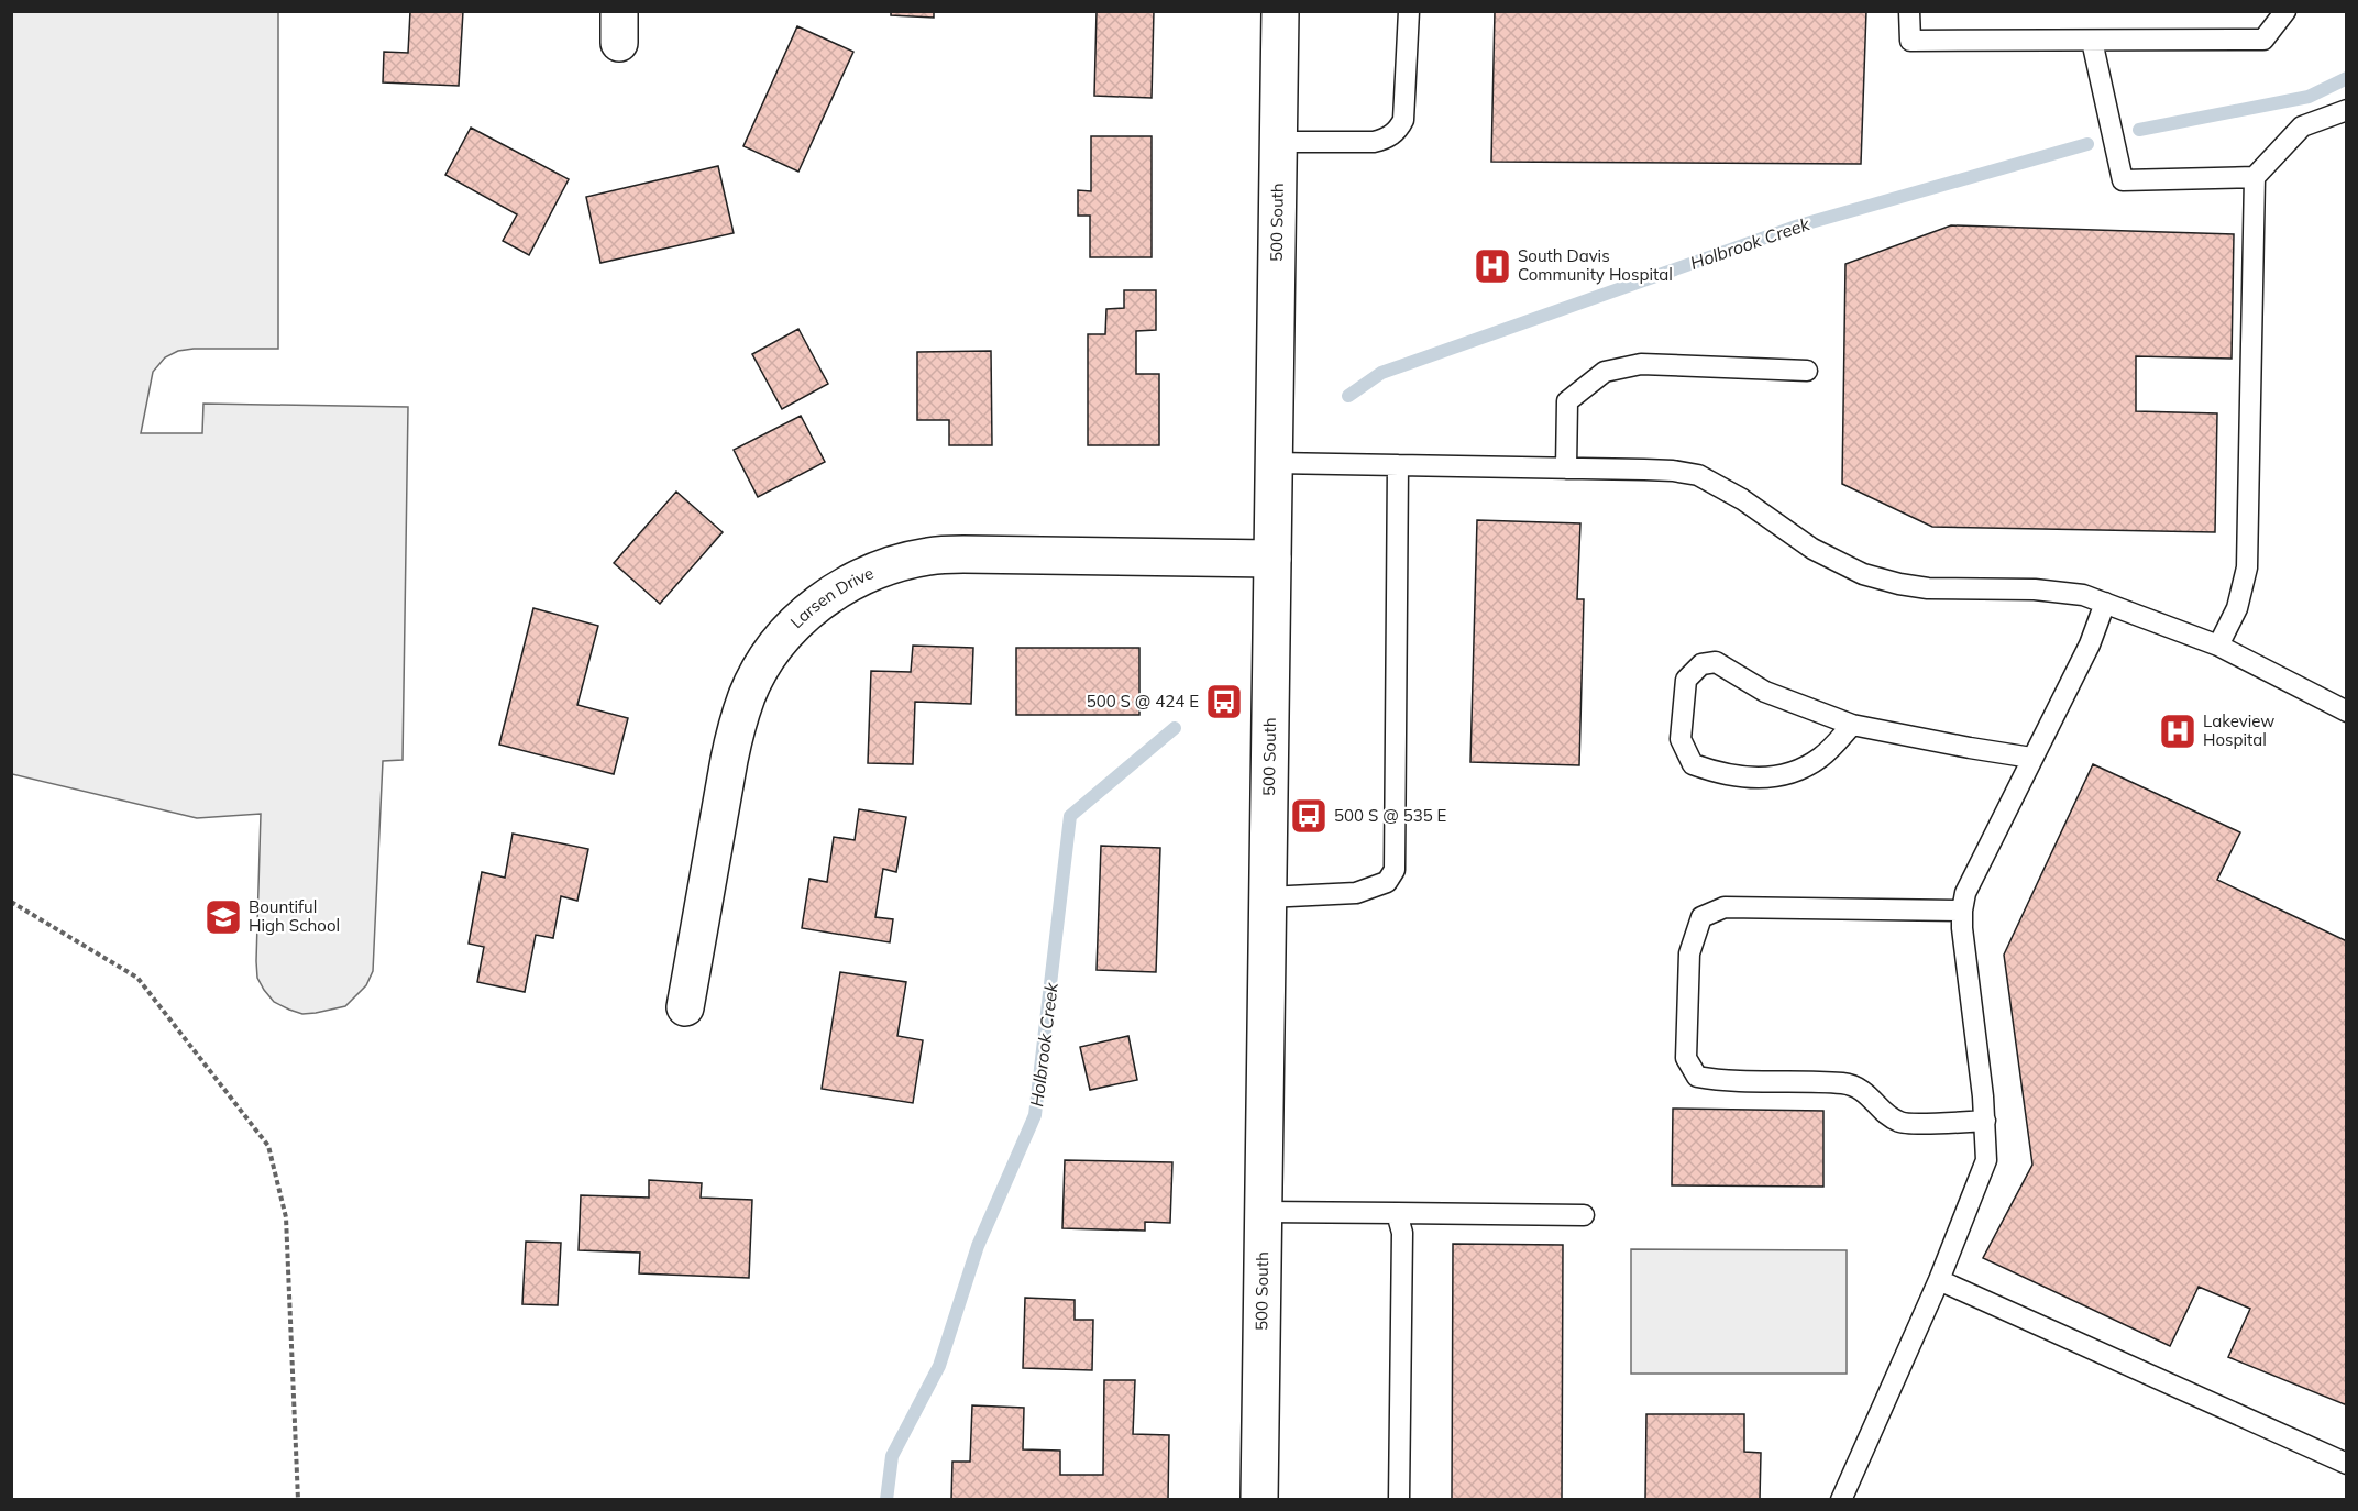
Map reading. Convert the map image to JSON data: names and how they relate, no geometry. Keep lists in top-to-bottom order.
{
  "streets": {
    "street": ["500 South", "Larsen Drive"]
  },
  "crossings": [
    ["500 South", "Larsen Drive"]
  ],
  "water": ["Holbrook Creek"],
  "places": {
    "hospital": ["South Davis Community Hospital", "Lakeview Hospital"],
    "bus stop": ["500 S @ 424 E", "500 S @ 535 E"],
    "school or university": ["Bountiful High School"]
  }
}
